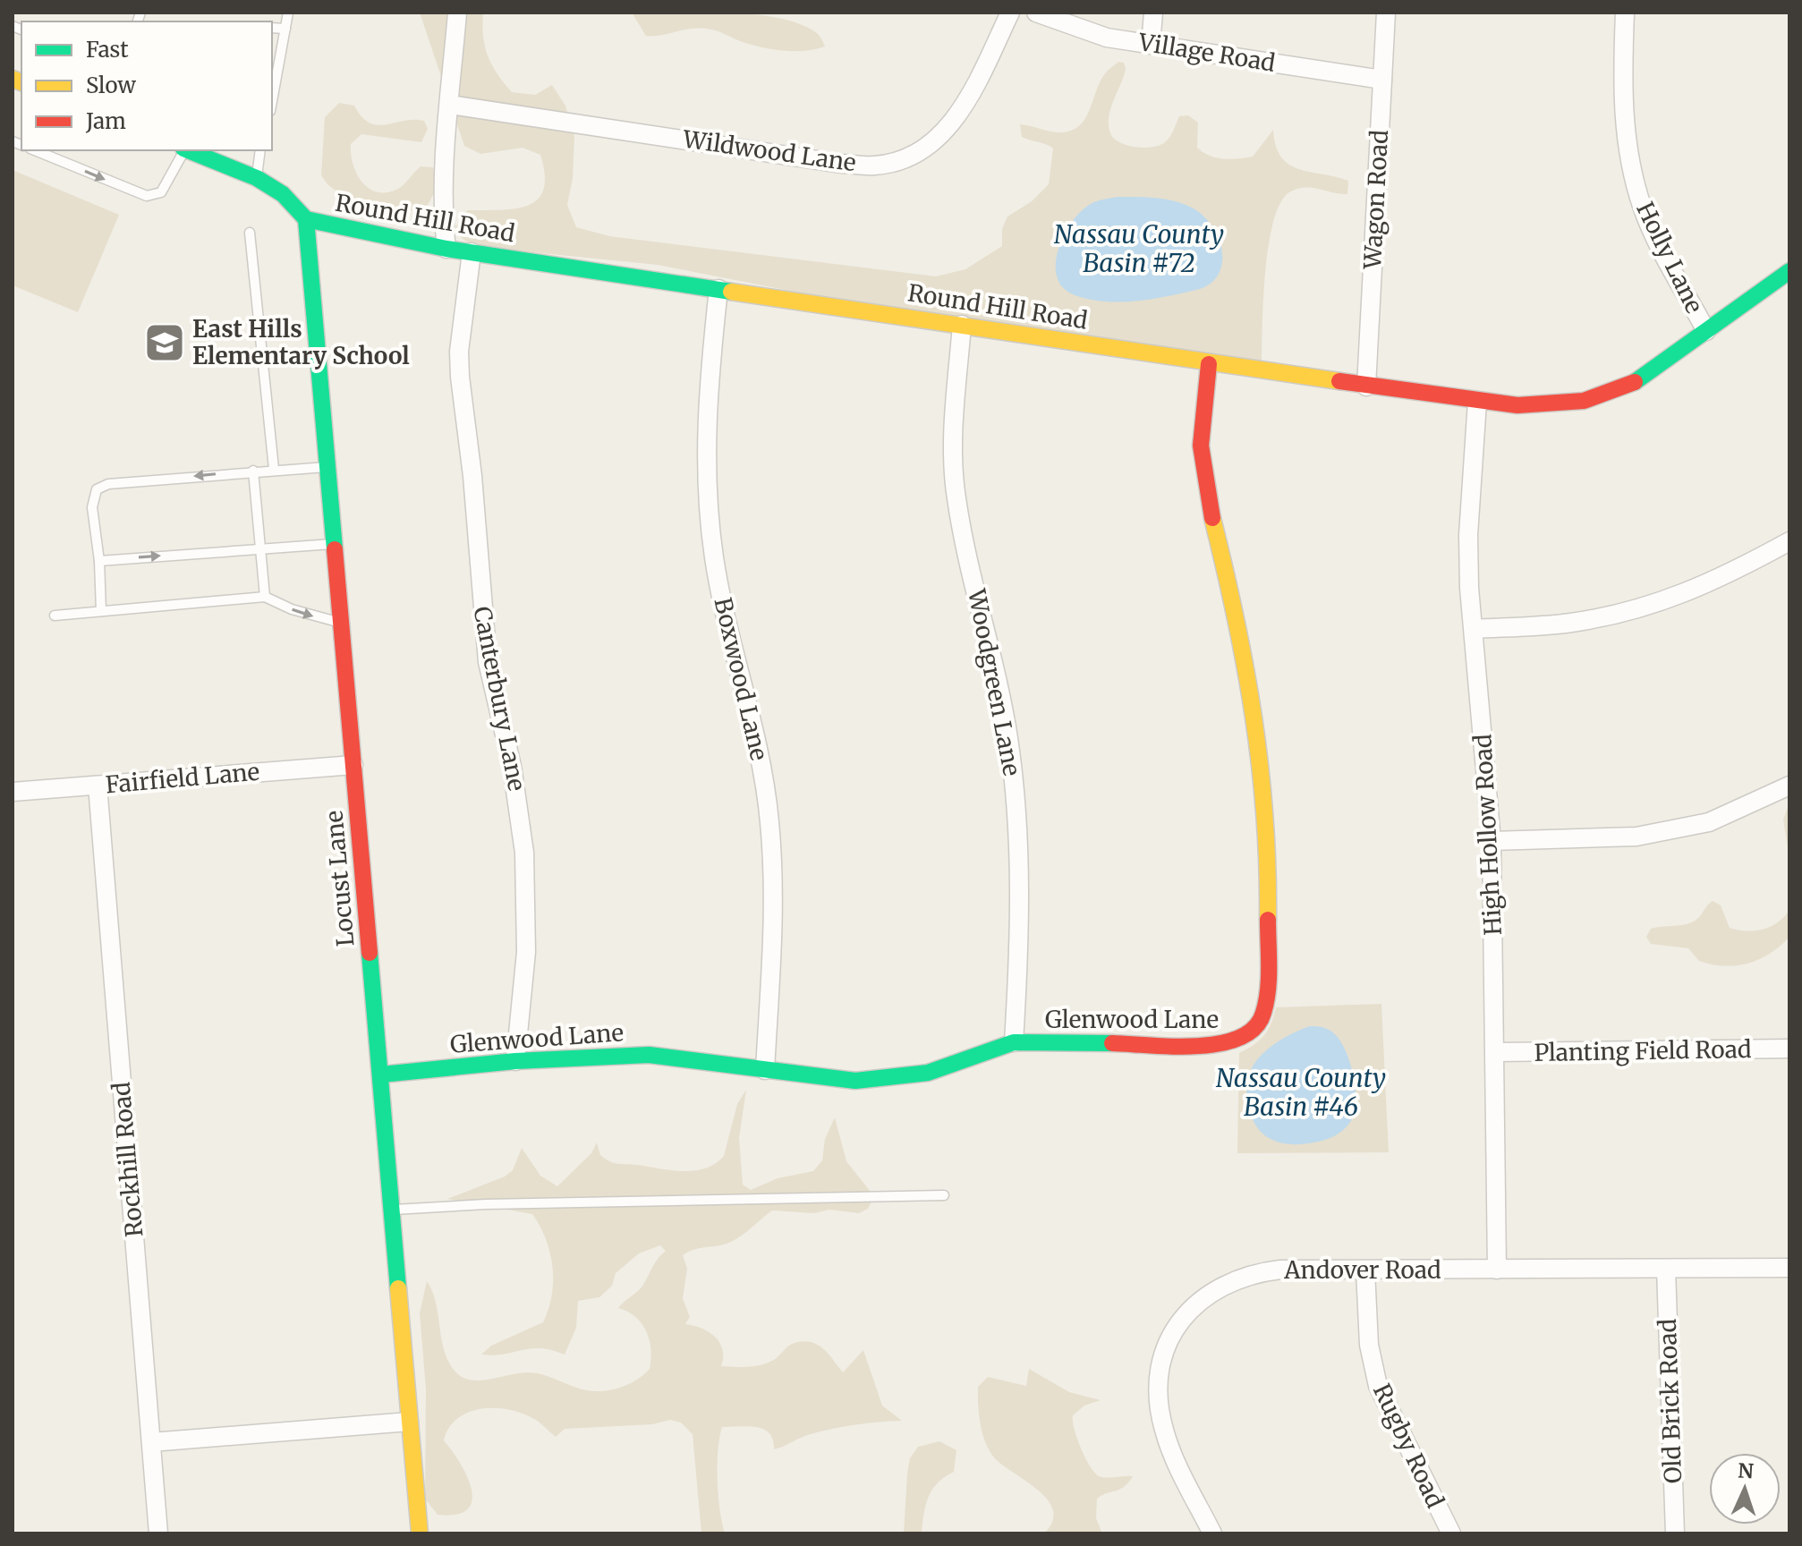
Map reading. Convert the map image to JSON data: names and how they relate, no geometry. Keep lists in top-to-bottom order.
{
  "streets": {
    "street": [
      "Village Road",
      "Wildwood Lane",
      "Wagon Road",
      "Round Hill Road",
      "Holly Lane",
      "Boxwood Lane",
      "Woodgreen Lane",
      "Canterbury Lane",
      "Fairfield Lane",
      "High Hollow Road",
      "Locust Lane",
      "Glenwood Lane",
      "Planting Field Road",
      "Rockhill Road",
      "Andover Road",
      "Old Brick Road",
      "Rugby Road"
    ]
  },
  "crossings": [
    ["Village Road", "Wagon Road"],
    ["Wagon Road", "Round Hill Road"],
    ["Round Hill Road", "Holly Lane"],
    ["Round Hill Road", "Boxwood Lane"],
    ["Round Hill Road", "Woodgreen Lane"],
    ["Round Hill Road", "Canterbury Lane"],
    ["Round Hill Road", "High Hollow Road"],
    ["Round Hill Road", "Locust Lane"],
    ["Round Hill Road", "Glenwood Lane"],
    ["Boxwood Lane", "Glenwood Lane"],
    ["Woodgreen Lane", "Glenwood Lane"],
    ["Canterbury Lane", "Glenwood Lane"],
    ["Fairfield Lane", "Locust Lane"],
    ["Fairfield Lane", "Rockhill Road"],
    ["High Hollow Road", "Planting Field Road"],
    ["High Hollow Road", "Andover Road"],
    ["Locust Lane", "Glenwood Lane"],
    ["Andover Road", "Old Brick Road"],
    ["Andover Road", "Rugby Road"]
  ],
  "water": ["Nassau County Basin #72", "Nassau County Basin #46"],
  "places": {
    "school or university": ["East Hills Elementary School"]
  },
  "legend": ["Fast", "Slow", "Jam"],
  "north": "top"
}
